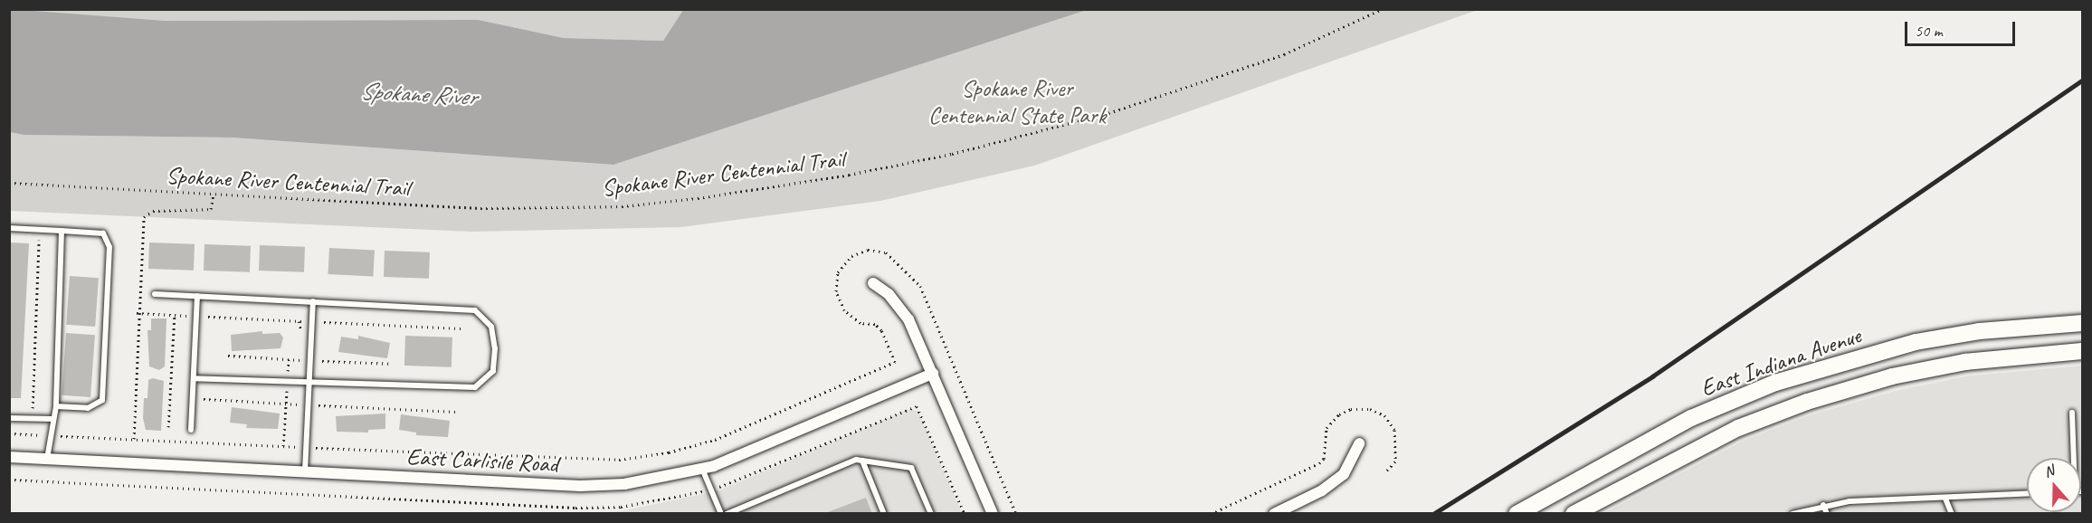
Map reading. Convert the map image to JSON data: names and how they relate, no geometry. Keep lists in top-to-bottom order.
{
  "streets": {
    "main road": ["East Indiana Avenue"],
    "street": ["East Carlisile Road"],
    "path": ["Spokane River Centennial Trail"]
  },
  "water": ["Spokane River"],
  "parks": ["Spokane River Centennial State Park"],
  "scale_bar": "50 m",
  "north": "top"
}
